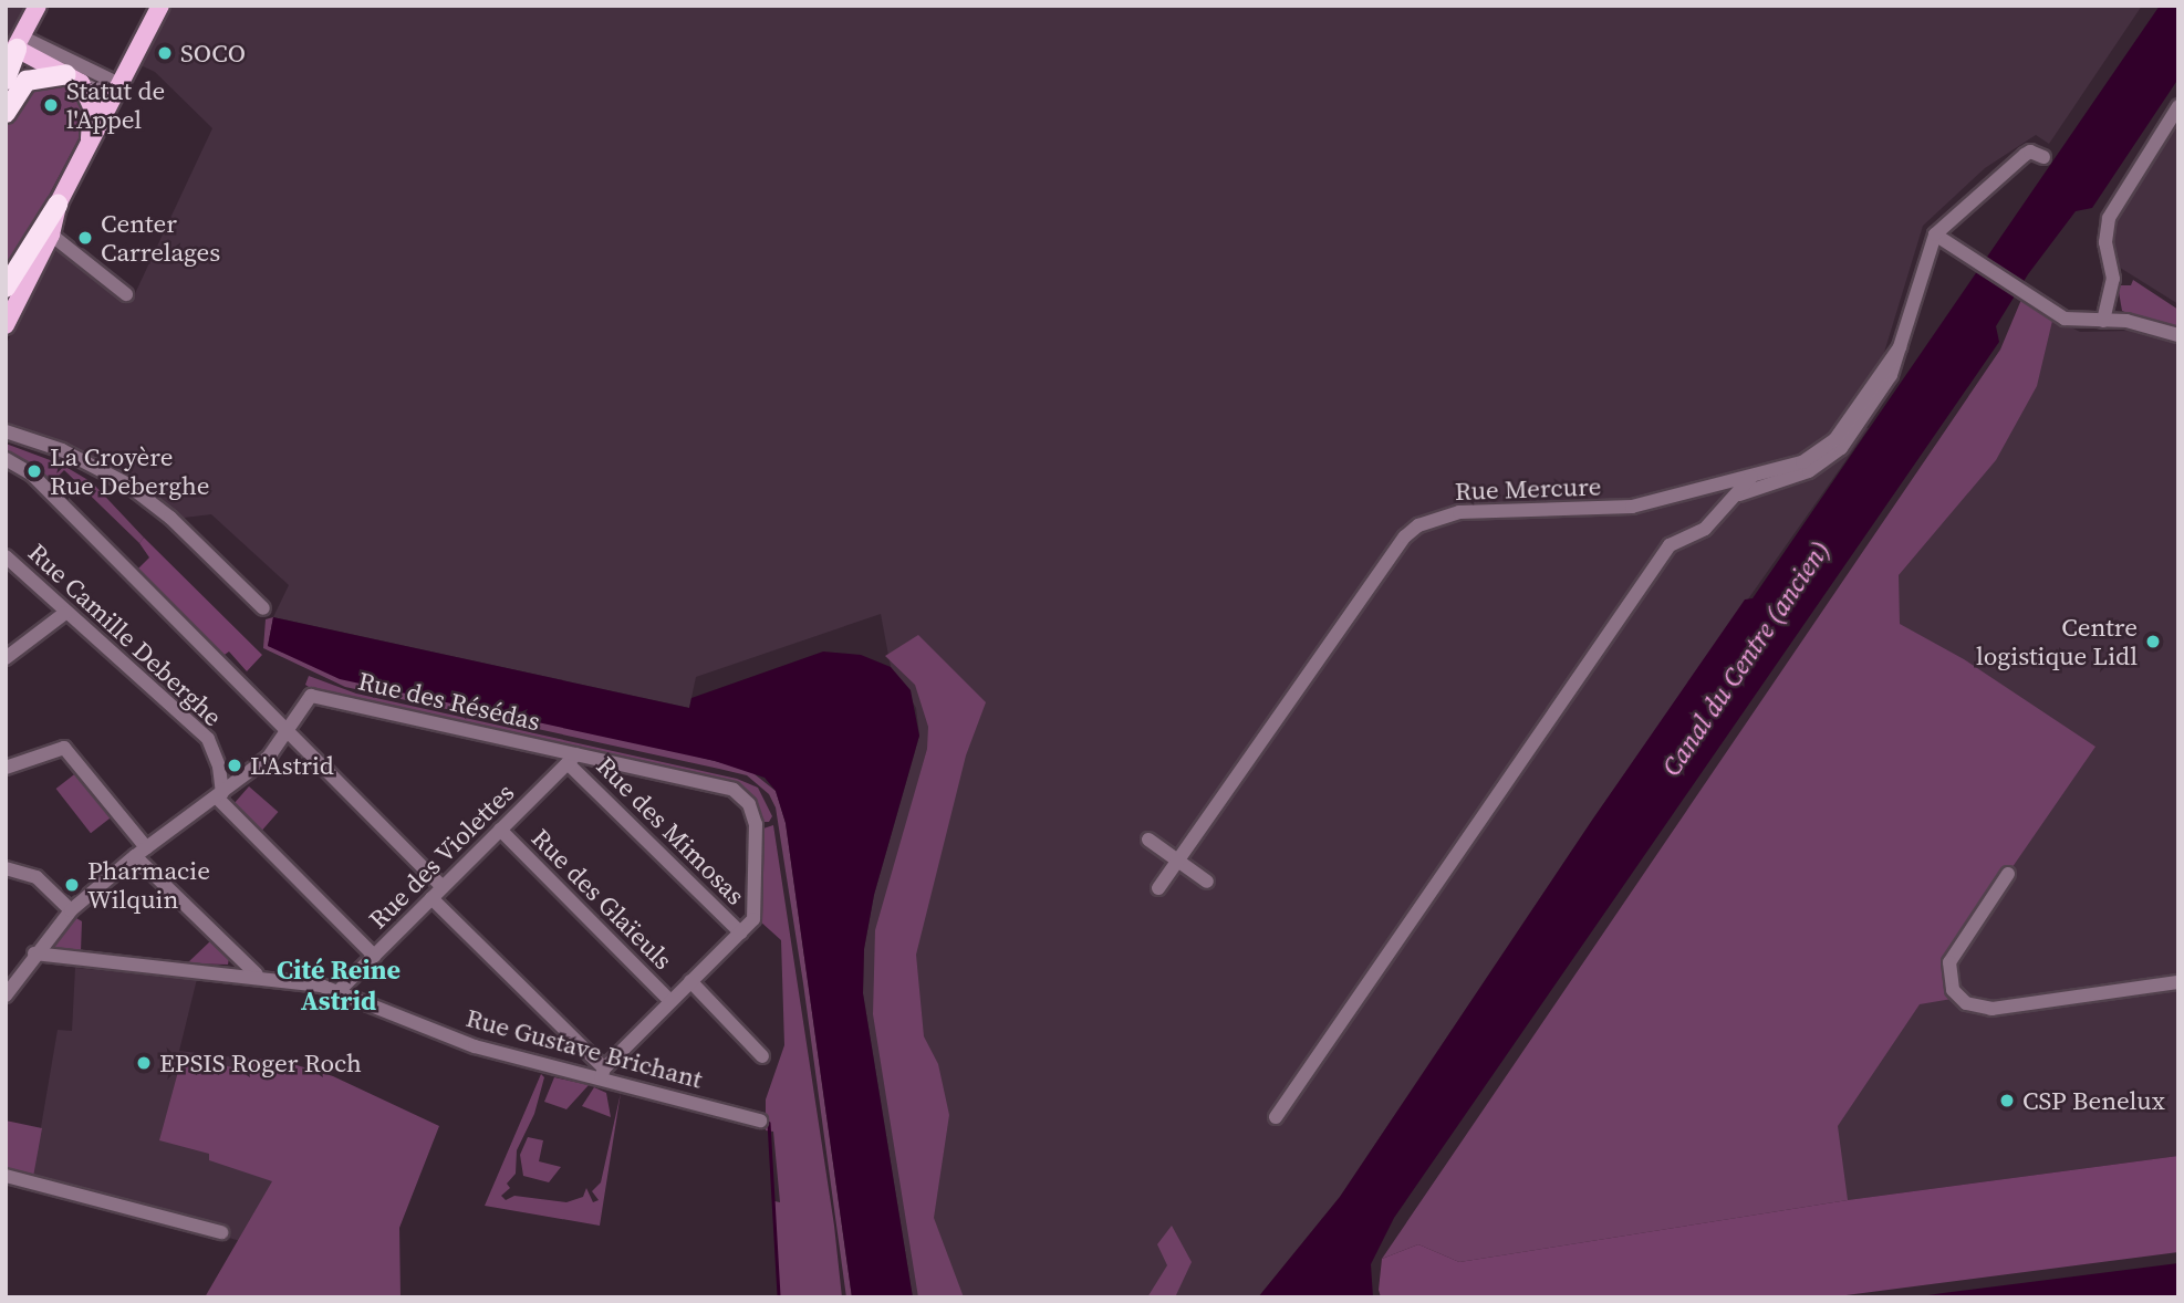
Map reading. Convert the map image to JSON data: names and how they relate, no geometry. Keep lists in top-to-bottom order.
{
  "streets": {
    "street": [
      "Rue Mercure",
      "Rue Camille Deberghe",
      "Rue des Résédas",
      "Rue des Mimosas",
      "Rue des Violettes",
      "Rue des Glaïeuls",
      "Rue Gustave Brichant"
    ]
  },
  "crossings": [
    ["Rue Camille Deberghe", "Rue des Résédas"],
    ["Rue Camille Deberghe", "Rue des Violettes"],
    ["Rue des Résédas", "Rue des Mimosas"],
    ["Rue des Résédas", "Rue des Violettes"],
    ["Rue des Résédas", "Rue des Glaïeuls"],
    ["Rue des Résédas", "Rue Gustave Brichant"],
    ["Rue des Mimosas", "Rue des Violettes"],
    ["Rue des Violettes", "Rue des Glaïeuls"],
    ["Rue des Violettes", "Rue Gustave Brichant"]
  ],
  "districts": ["Cité Reine Astrid"],
  "water": ["Canal du Centre (ancien)"],
  "places": [
    "SOCO",
    "Statut de l'Appel",
    "Center Carrelages",
    "La Croyère Rue Deberghe",
    "Centre logistique Lidl",
    "L'Astrid",
    "Pharmacie Wilquin",
    "EPSIS Roger Roch",
    "CSP Benelux"
  ]
}
